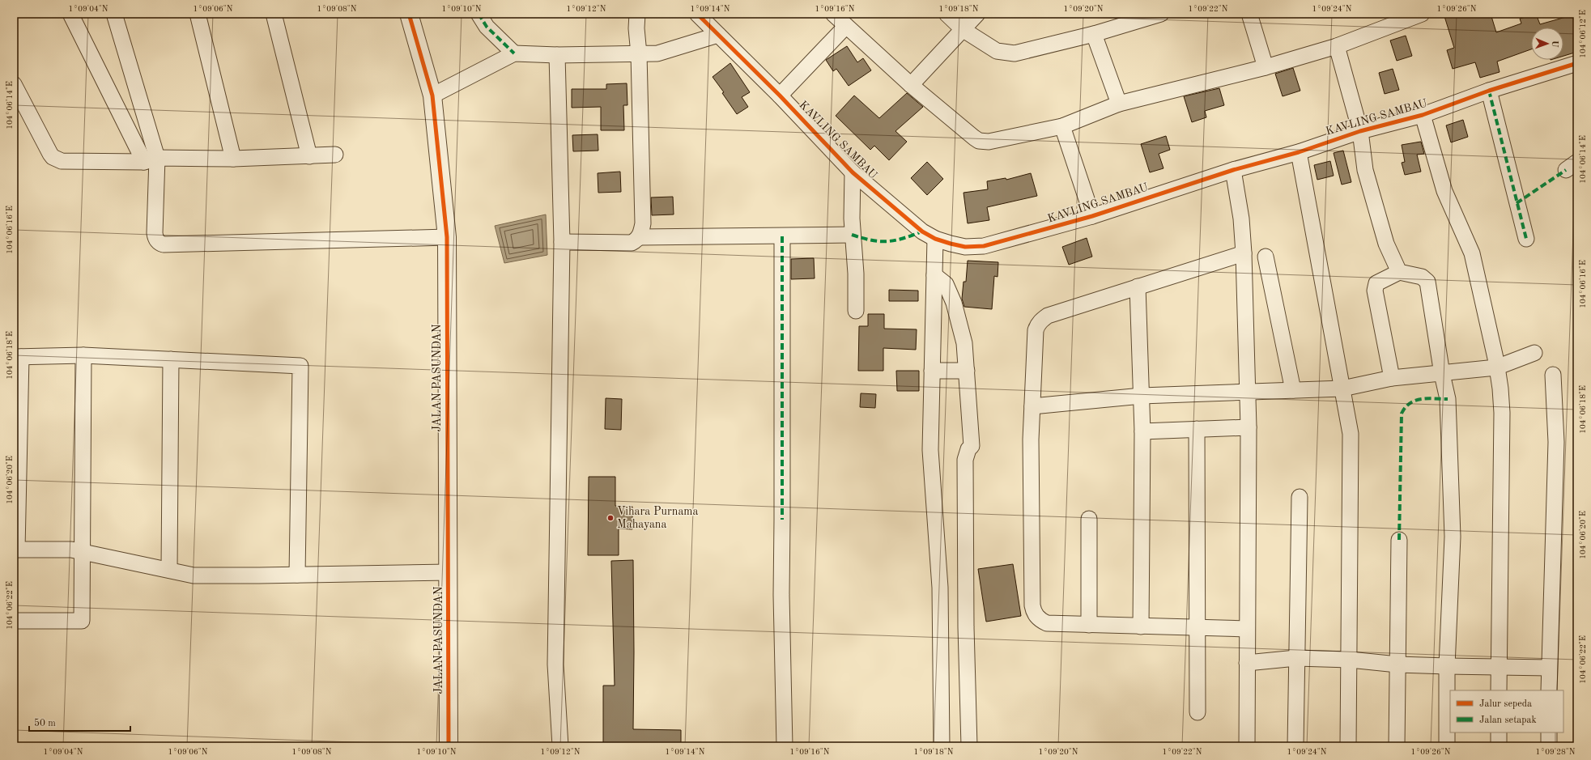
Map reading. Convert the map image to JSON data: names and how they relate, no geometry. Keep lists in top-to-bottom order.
{
  "streets": {
    "street": ["KAVLING SAMBAU", "JALAN PASUNDAN"]
  },
  "places": ["Vihara Purnama Mahayana"],
  "legend": ["Jalur sepeda", "Jalan setapak"],
  "scale_bar": "50 m",
  "north": "right",
  "coordinates": [
    "1°09'04\"N",
    "1°09'06\"N",
    "1°09'08\"N",
    "1°09'10\"N",
    "1°09'12\"N",
    "1°09'14\"N",
    "1°09'16\"N",
    "1°09'18\"N",
    "1°09'20\"N",
    "1°09'22\"N",
    "1°09'24\"N",
    "1°09'26\"N",
    "104°06'12\"E",
    "104°06'14\"E",
    "104°06'16\"E",
    "104°06'18\"E",
    "104°06'20\"E",
    "104°06'22\"E",
    "1°09'28\"N"
  ]
}
